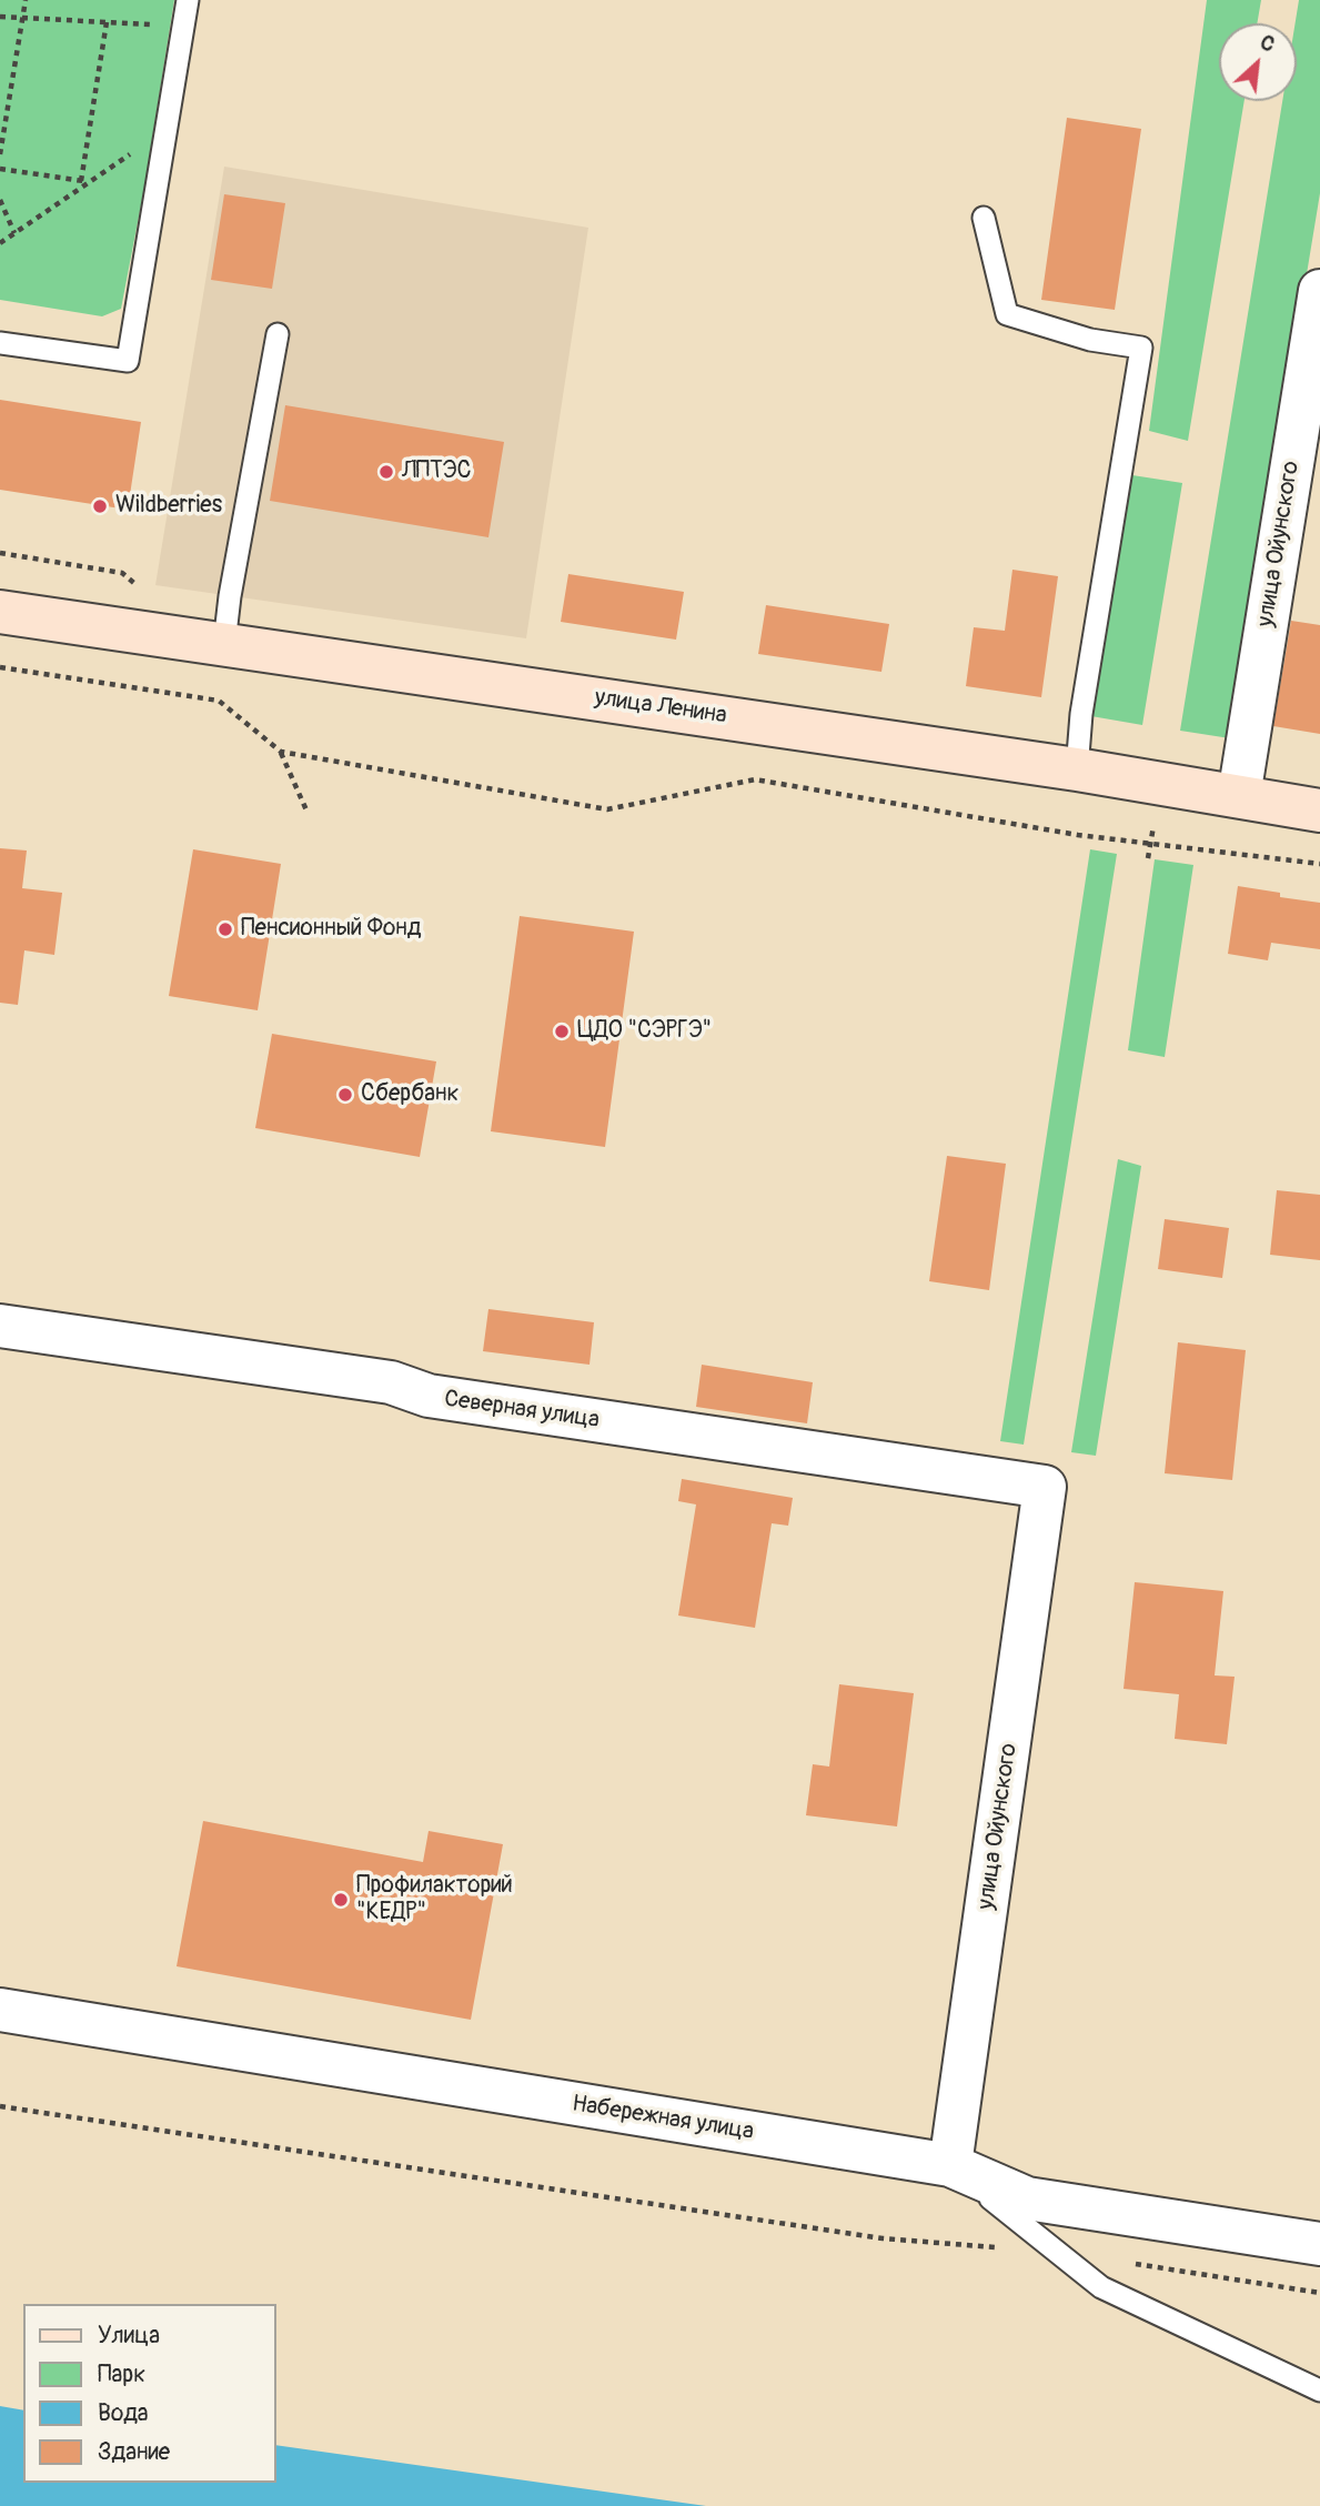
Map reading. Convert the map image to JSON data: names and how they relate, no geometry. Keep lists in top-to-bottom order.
{
  "streets": {
    "main road": ["улица Ленина"],
    "street": ["улица Ойунского", "Северная улица", "Набережная улица"]
  },
  "crossings": [
    ["улица Ойунского", "улица Ленина"],
    ["улица Ойунского", "Северная улица"],
    ["улица Ойунского", "Набережная улица"]
  ],
  "places": [
    "ЛПТЭС",
    "Wildberries",
    "Пенсионный Фонд",
    "ЦДО \"СЭРГЭ\"",
    "Сбербанк",
    "Профилакторий \"КЕДР\""
  ],
  "legend": [
    "Улица",
    "Парк",
    "Вода",
    "Здание"
  ],
  "north": "top right"
}
